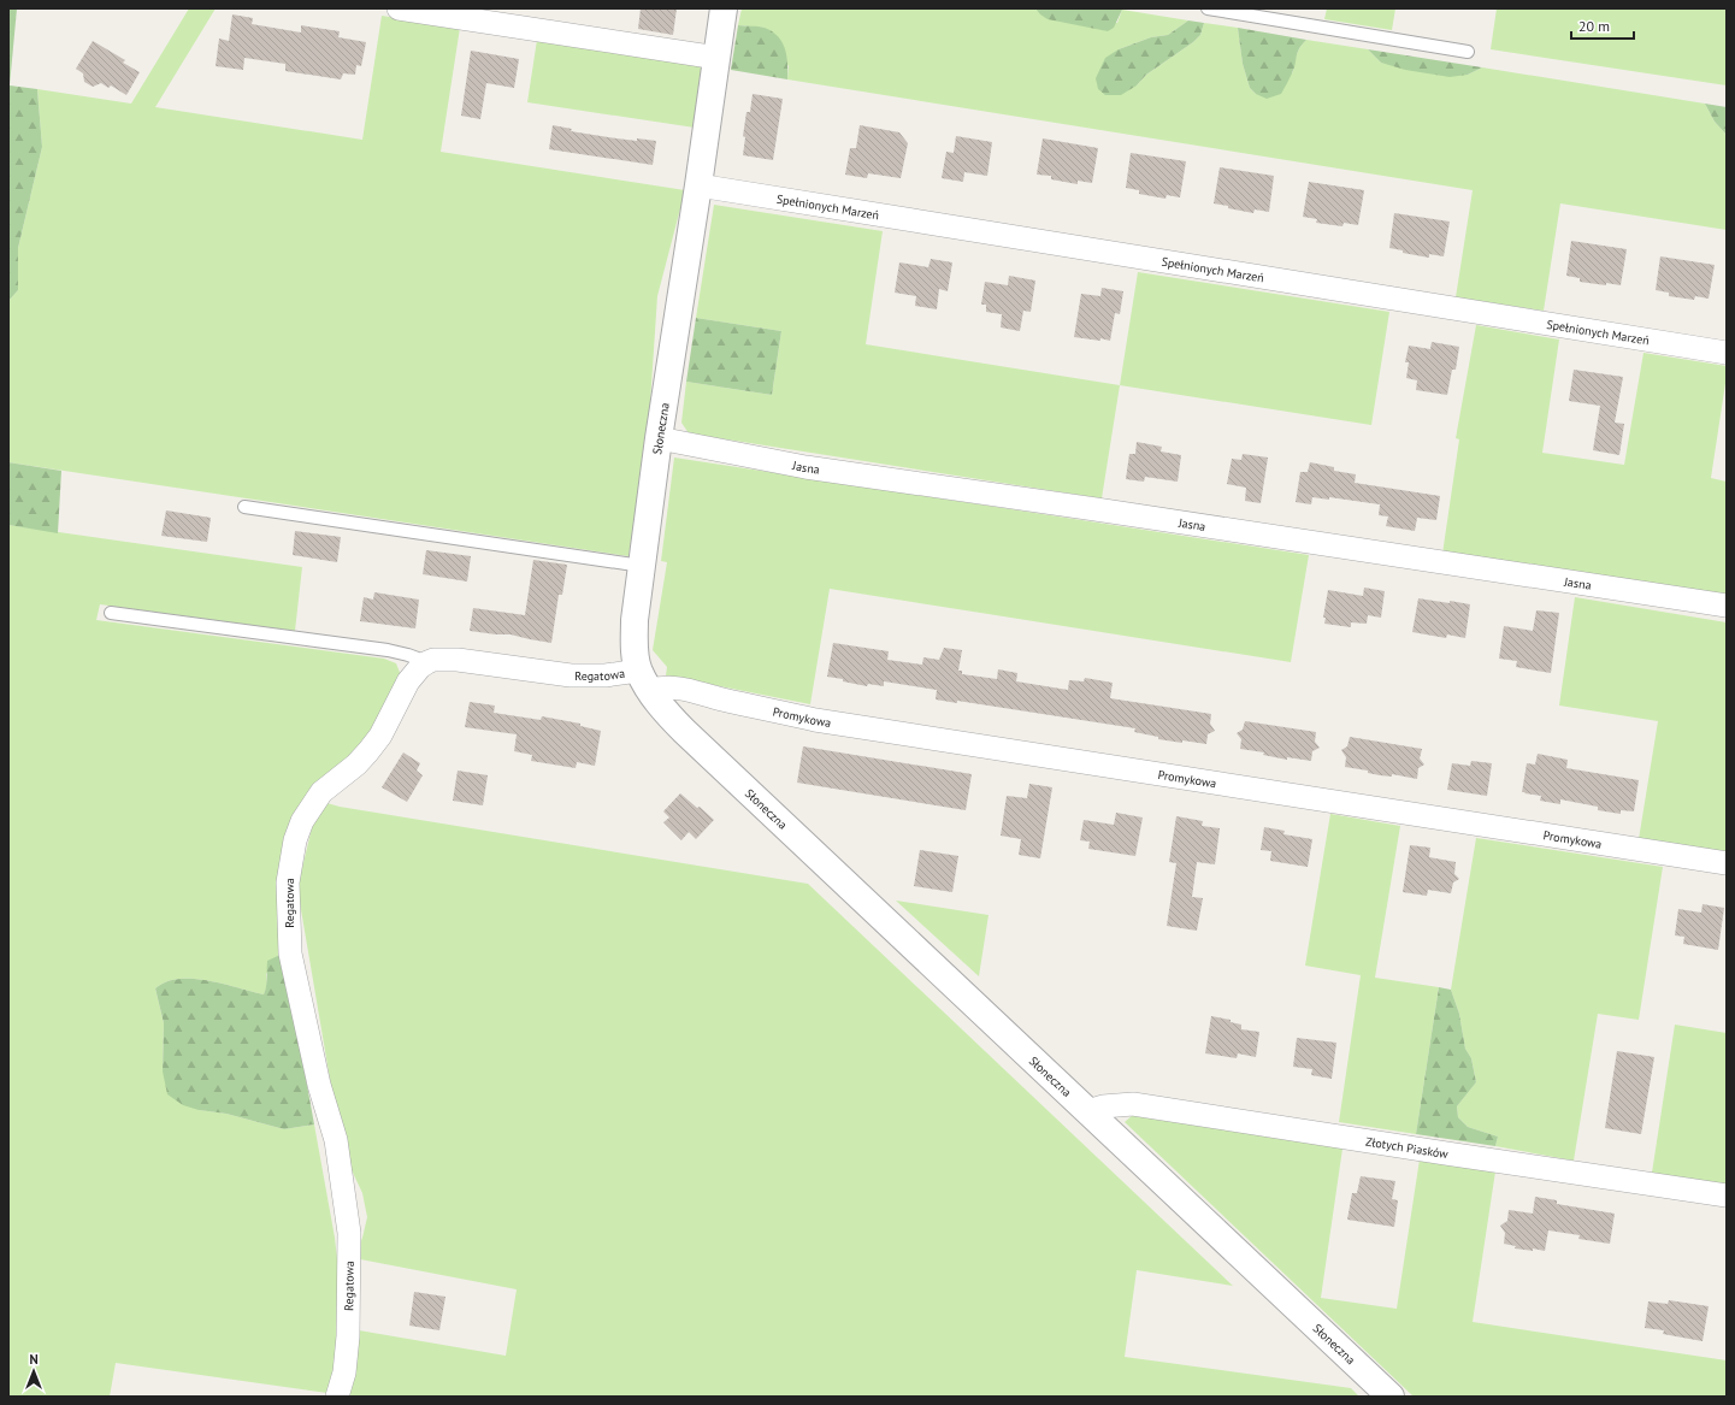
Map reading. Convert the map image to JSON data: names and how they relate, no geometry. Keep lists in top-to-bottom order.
{
  "streets": {
    "street": [
      "Spełnionych Marzeń",
      "Słoneczna",
      "Jasna",
      "Regatowa",
      "Promykowa",
      "Złotych Piasków"
    ]
  },
  "crossings": [
    ["Spełnionych Marzeń", "Słoneczna"],
    ["Słoneczna", "Jasna"],
    ["Słoneczna", "Regatowa"],
    ["Słoneczna", "Promykowa"],
    ["Słoneczna", "Złotych Piasków"],
    ["Regatowa", "Promykowa"]
  ],
  "scale_bar": "20 m",
  "north": "top"
}
